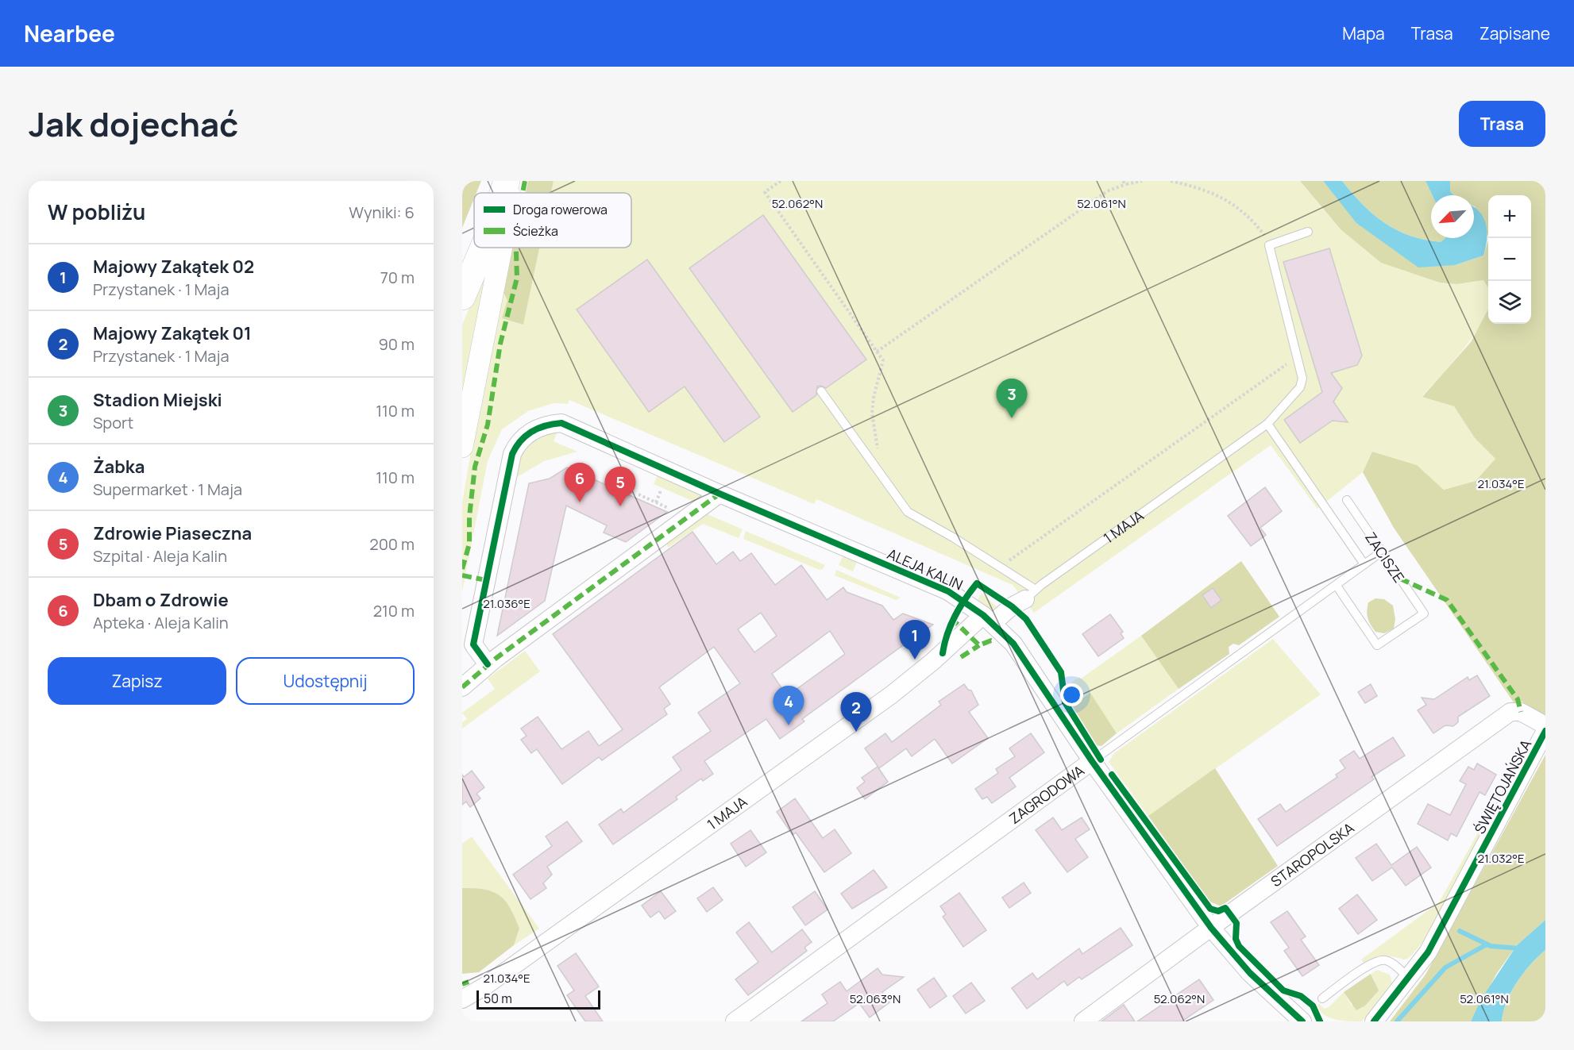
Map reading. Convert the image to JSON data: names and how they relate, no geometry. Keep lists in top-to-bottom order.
{
  "streets": {
    "street": [
      "1 MAJA",
      "ALEJA KALIN",
      "ŚWIĘTOJAŃSKA",
      "ZAGRODOWA",
      "STAROPOLSKA"
    ],
    "lane": ["ZACISZE"]
  },
  "crossings": [
    ["1 MAJA", "ALEJA KALIN"],
    ["ZACISZE", "ZAGRODOWA"],
    ["ALEJA KALIN", "ZAGRODOWA"],
    ["ALEJA KALIN", "STAROPOLSKA"]
  ],
  "legend": ["Droga rowerowa", "Ścieżka"],
  "scale_bar": "50 m",
  "north": "bottom left",
  "page": {
    "header": "Nearbee",
    "nav": ["Mapa", "Trasa", "Zapisane"],
    "title": "Jak dojechać",
    "buttons": [
      "Trasa",
      ["Zapisz", "Udostępnij"]
    ],
    "heading": ["W pobliżu", "Wyniki: 6"],
    "map_buttons": ["+", "−"],
    "list": [
      {
        "mark": "1",
        "name": "Majowy Zakątek 02",
        "note": "Przystanek · 1 Maja",
        "value": "70 m"
      },
      {
        "mark": "2",
        "name": "Majowy Zakątek 01",
        "note": "Przystanek · 1 Maja",
        "value": "90 m"
      },
      {
        "mark": "3",
        "name": "Stadion Miejski",
        "note": "Sport",
        "value": "110 m"
      },
      {
        "mark": "4",
        "name": "Żabka",
        "note": "Supermarket · 1 Maja",
        "value": "110 m"
      },
      {
        "mark": "5",
        "name": "Zdrowie Piaseczna",
        "note": "Szpital · Aleja Kalin",
        "value": "200 m"
      },
      {
        "mark": "6",
        "name": "Dbam o Zdrowie",
        "note": "Apteka · Aleja Kalin",
        "value": "210 m"
      }
    ],
    "pins": [
      "3",
      "6",
      "5",
      "1",
      "4",
      "2"
    ],
    "scale": "50 m"
  },
  "coordinates": [
    "52.061°N",
    "52.062°N",
    "21.034°E",
    "21.036°E",
    "21.032°E",
    "52.063°N"
  ]
}
